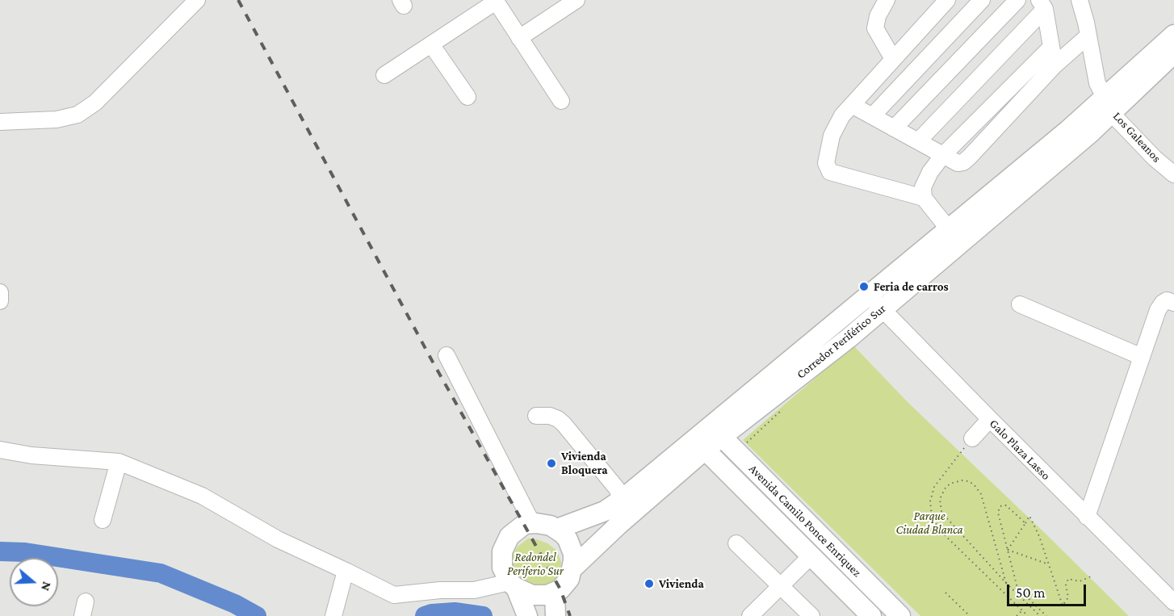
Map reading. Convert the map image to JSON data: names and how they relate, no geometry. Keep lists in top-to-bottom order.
{
  "streets": {
    "main road": ["Corredor Periférico Sur", "Avenida Camilo Ponce Enriquez"],
    "street": ["Los Galeanos", "Galo Plaza Lasso"]
  },
  "crossings": [
    ["Los Galeanos", "Corredor Periférico Sur"],
    ["Corredor Periférico Sur", "Galo Plaza Lasso"],
    ["Corredor Periférico Sur", "Avenida Camilo Ponce Enriquez"]
  ],
  "parks": ["Parque Ciudad Blanca", "Redondel Periferio Sur"],
  "places": ["Feria de carros", "Vivienda Bloquera", "Vivienda"],
  "scale_bar": "50 m",
  "north": "right"
}
